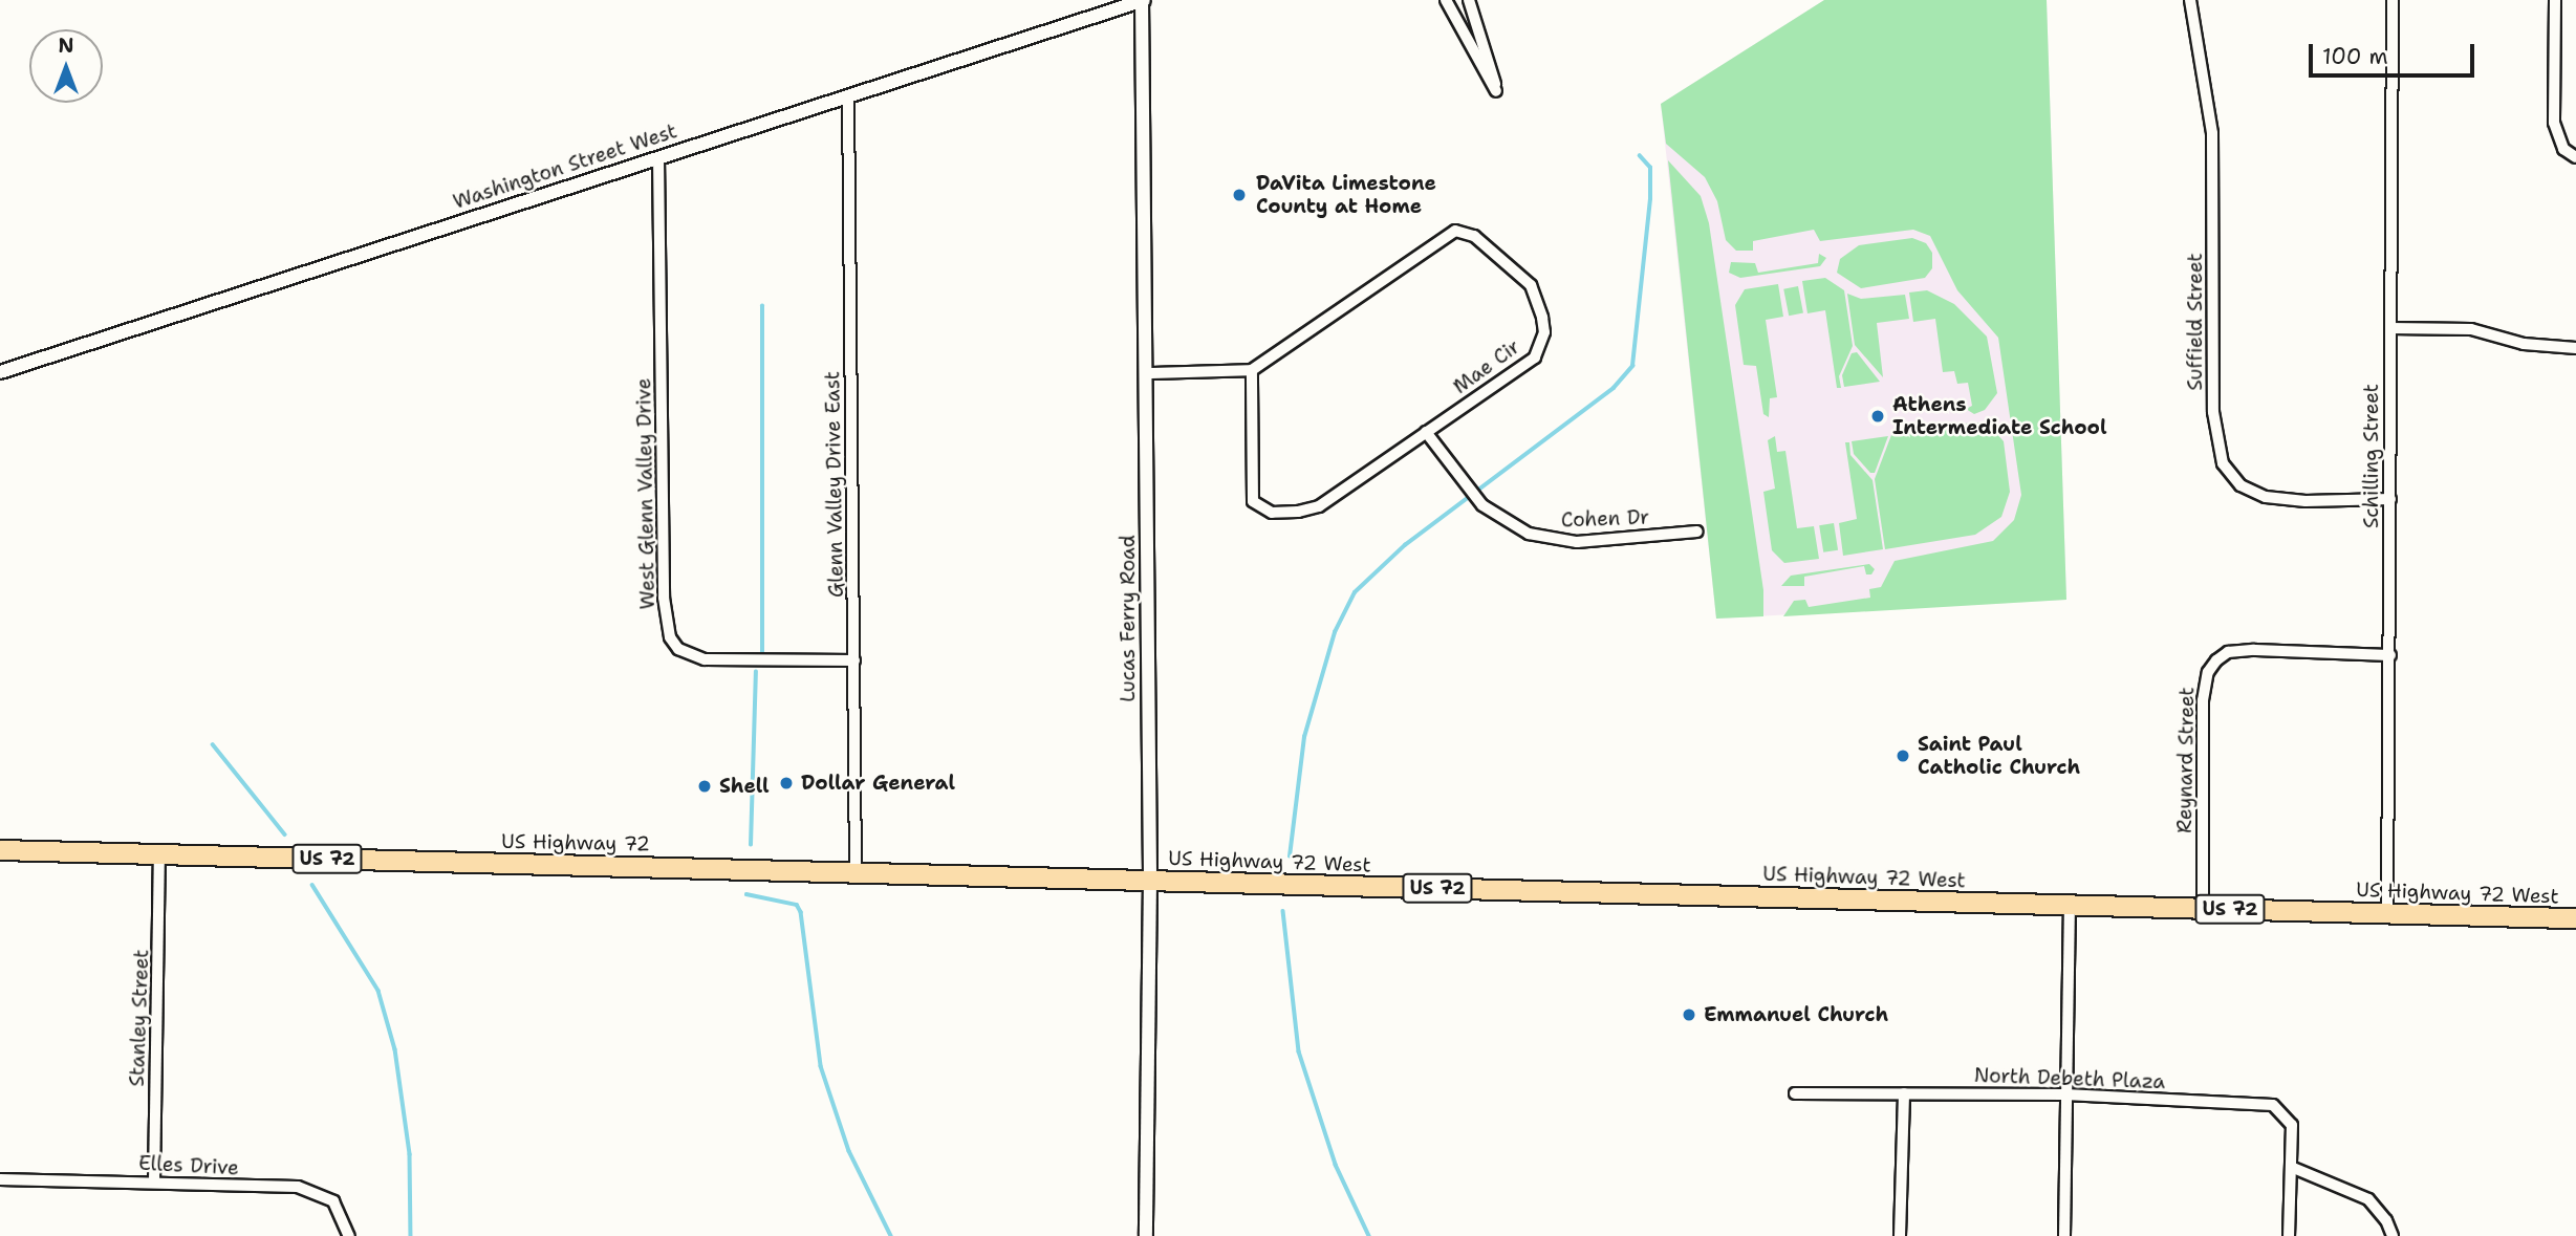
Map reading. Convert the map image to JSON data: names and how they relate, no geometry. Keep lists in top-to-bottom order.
{
  "streets": {
    "highway": ["US Highway 72", "US 72", "US Highway 72 West"],
    "street": [
      "Washington Street West",
      "Suffield Street",
      "Mae Cir",
      "Schilling Street",
      "Glenn Valley Drive East",
      "West Glenn Valley Drive",
      "Cohen Dr",
      "Lucas Ferry Road",
      "Reynard Street",
      "Stanley Street",
      "North Debeth Plaza",
      "Elles Drive"
    ]
  },
  "crossings": [
    ["Washington Street West", "Glenn Valley Drive East"],
    ["Washington Street West", "West Glenn Valley Drive"],
    ["Washington Street West", "Lucas Ferry Road"],
    ["Suffield Street", "Schilling Street"],
    ["Mae Cir", "Cohen Dr"],
    ["Schilling Street", "Reynard Street"],
    ["Schilling Street", "US Highway 72 West"],
    ["Glenn Valley Drive East", "West Glenn Valley Drive"],
    ["Glenn Valley Drive East", "US Highway 72"],
    ["Lucas Ferry Road", "US Highway 72"],
    ["Lucas Ferry Road", "US Highway 72 West"],
    ["Reynard Street", "US Highway 72 West"],
    ["US Highway 72", "US Highway 72 West"],
    ["US Highway 72", "Stanley Street"],
    ["Stanley Street", "Elles Drive"]
  ],
  "places": [
    "DaVita Limestone County at Home",
    "Athens Intermediate School",
    "Saint Paul Catholic Church",
    "Dollar General",
    "Shell",
    "Emmanuel Church"
  ],
  "scale_bar": "100 m",
  "north": "top"
}
